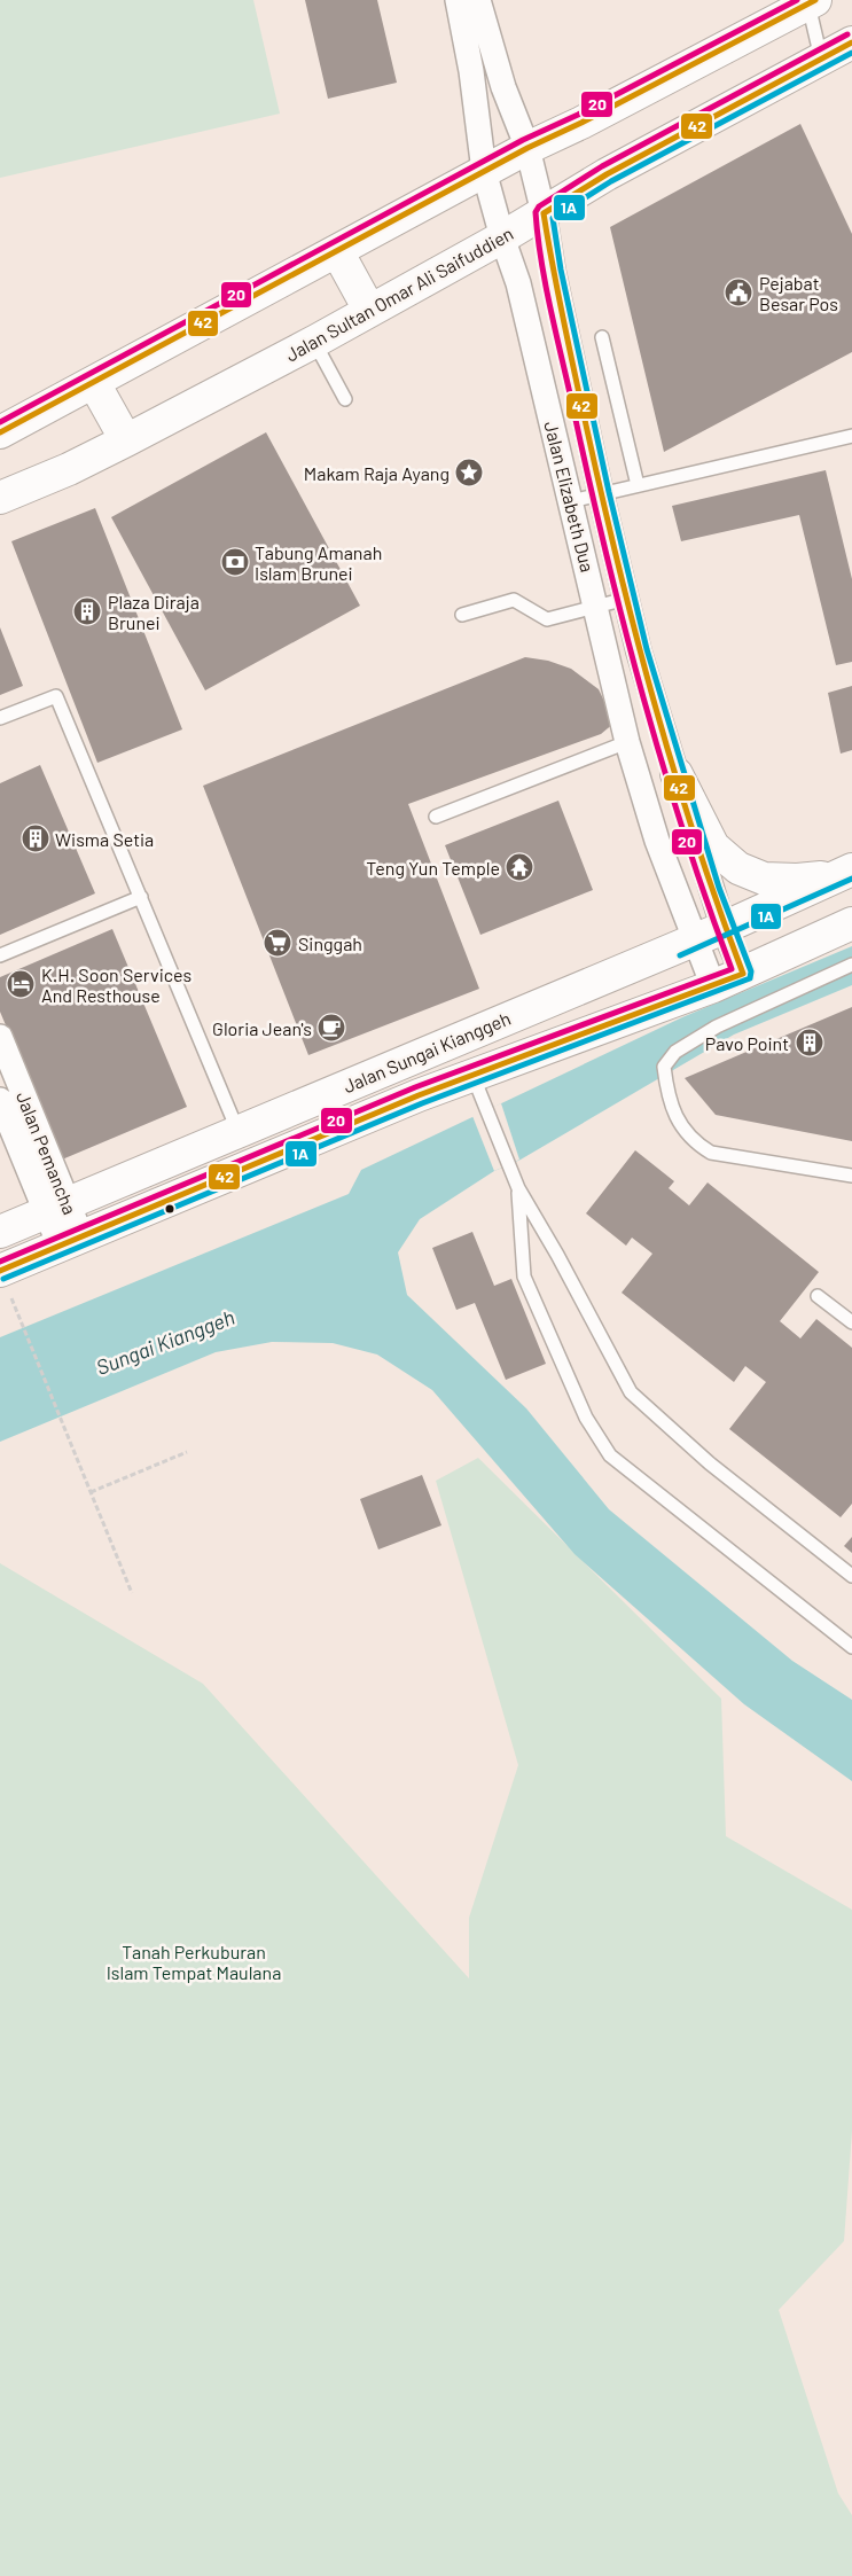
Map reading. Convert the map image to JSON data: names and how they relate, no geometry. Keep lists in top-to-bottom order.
{
  "streets": {
    "main road": ["Jalan Sultan Omar Ali Saifuddien", "Jalan Sungai Kianggeh"],
    "street": ["Jalan Elizabeth Dua", "Jalan Pemancha"]
  },
  "crossings": [
    ["Jalan Sultan Omar Ali Saifuddien", "Jalan Elizabeth Dua"],
    ["Jalan Elizabeth Dua", "Jalan Sungai Kianggeh"],
    ["Jalan Sungai Kianggeh", "Jalan Pemancha"]
  ],
  "water": ["Sungai Kianggeh"],
  "parks": ["Tanah Perkuburan Islam Tempat Maulana"],
  "places": {
    "public building": ["Pejabat Besar Pos"],
    "place": ["Makam Raja Ayang"],
    "bank": ["Tabung Amanah Islam Brunei"],
    "building": ["Plaza Diraja Brunei", "Wisma Setia", "Pavo Point"],
    "temple": ["Teng Yun Temple"],
    "supermarket": ["Singgah"],
    "hotel": ["K.H. Soon Services And Resthouse"],
    "cafe": ["Gloria Jean's"]
  },
  "lines": ["transit line 42", "transit line 20", "transit line 1A"]
}
